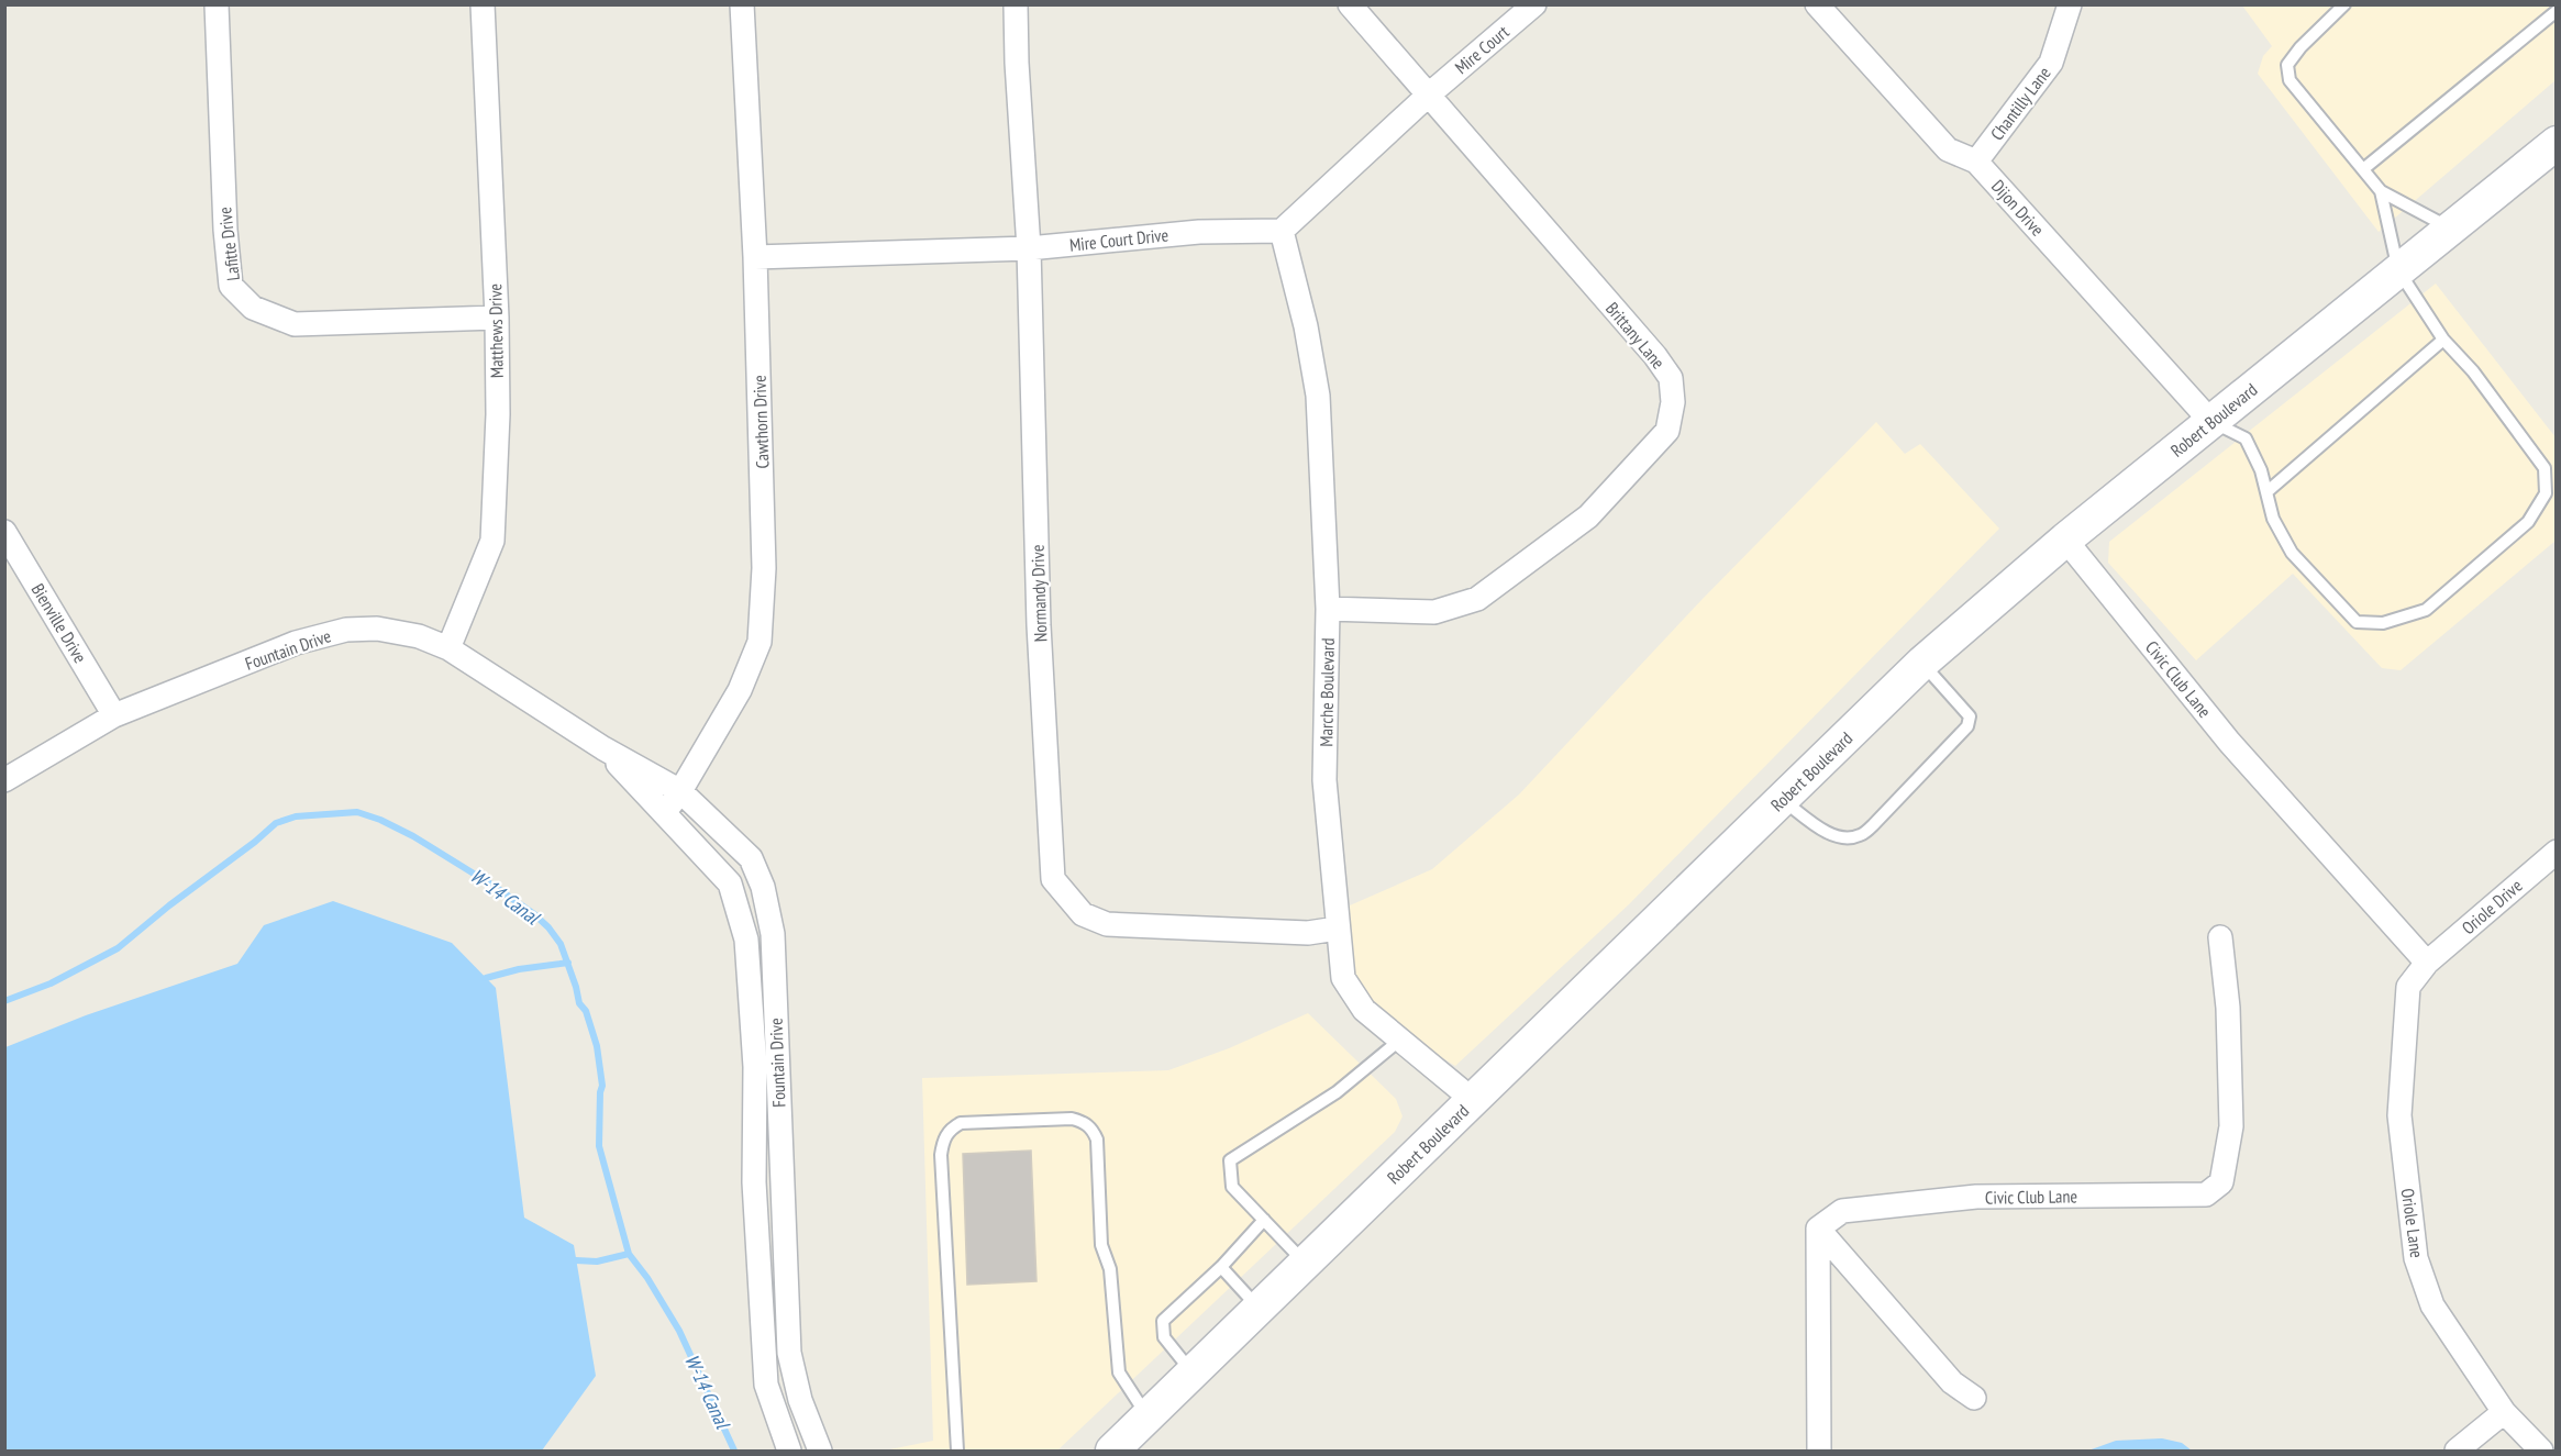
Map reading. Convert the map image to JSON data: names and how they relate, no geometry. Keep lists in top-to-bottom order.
{
  "streets": {
    "main road": ["Robert Boulevard"],
    "street": [
      "Mire Court",
      "Chantilly Lane",
      "Dijon Drive",
      "Mire Court Drive",
      "Lafitte Drive",
      "Matthews Drive",
      "Brittany Lane",
      "Cawthorn Drive",
      "Normandy Drive",
      "Bienville Drive",
      "Fountain Drive",
      "Civic Club Lane",
      "Marche Boulevard",
      "Oriole Drive",
      "Oriole Lane"
    ]
  },
  "crossings": [
    ["Mire Court", "Brittany Lane"],
    ["Chantilly Lane", "Dijon Drive"],
    ["Dijon Drive", "Robert Boulevard"],
    ["Mire Court Drive", "Cawthorn Drive"],
    ["Mire Court Drive", "Normandy Drive"],
    ["Mire Court Drive", "Marche Boulevard"],
    ["Lafitte Drive", "Matthews Drive"],
    ["Matthews Drive", "Fountain Drive"],
    ["Brittany Lane", "Marche Boulevard"],
    ["Robert Boulevard", "Civic Club Lane"],
    ["Robert Boulevard", "Marche Boulevard"],
    ["Cawthorn Drive", "Fountain Drive"],
    ["Normandy Drive", "Marche Boulevard"],
    ["Bienville Drive", "Fountain Drive"],
    ["Civic Club Lane", "Oriole Drive"],
    ["Civic Club Lane", "Oriole Lane"],
    ["Oriole Drive", "Oriole Lane"]
  ],
  "water": ["W-14 Canal"]
}
